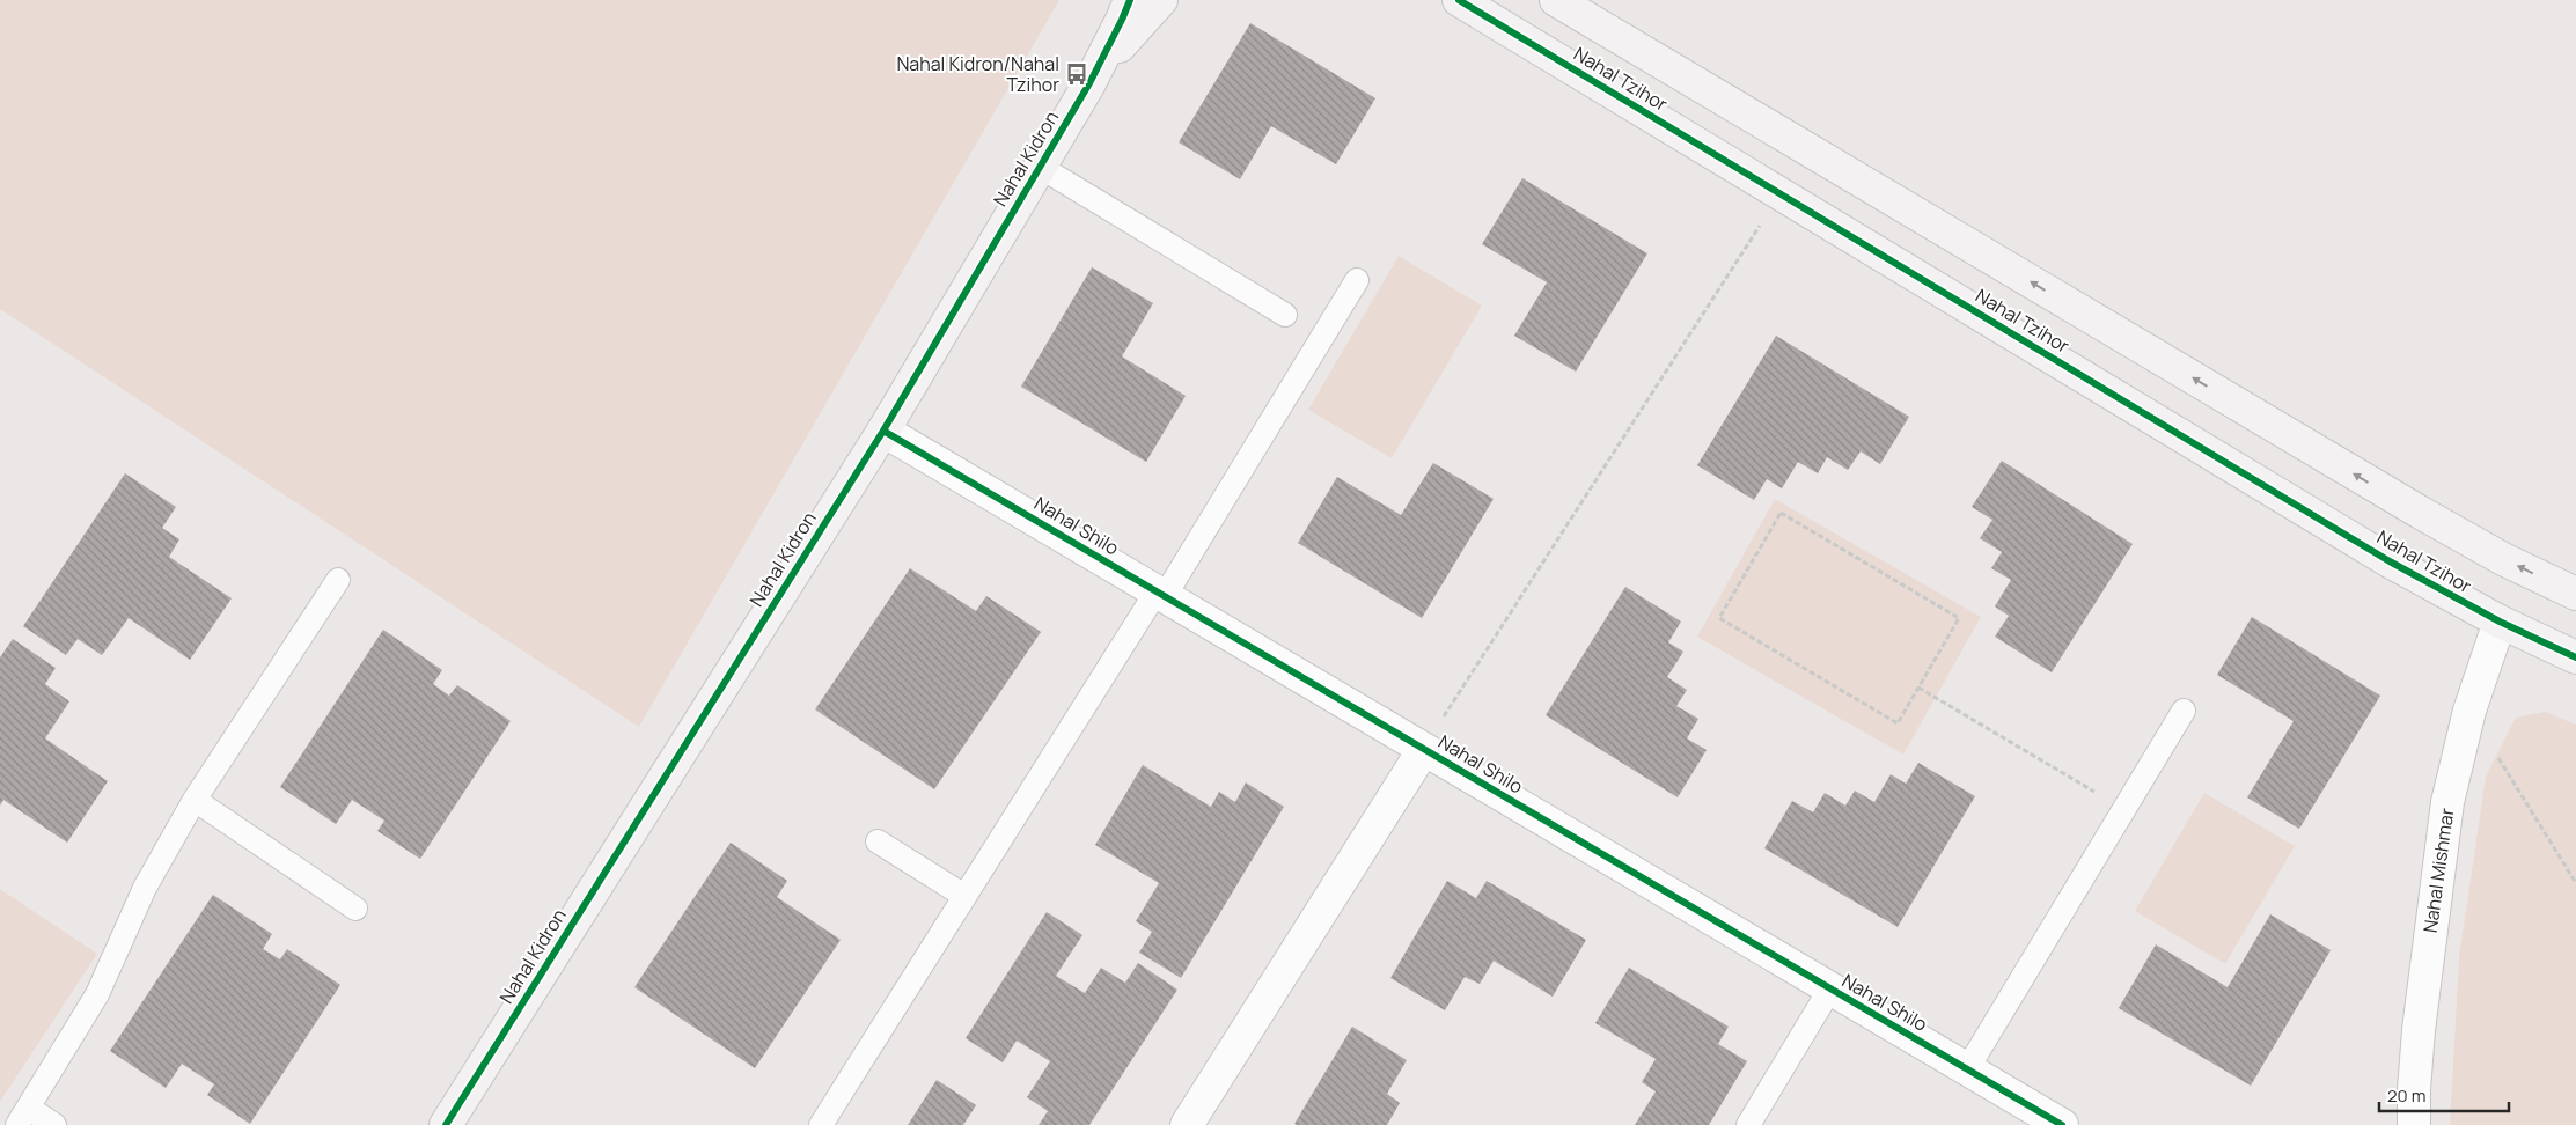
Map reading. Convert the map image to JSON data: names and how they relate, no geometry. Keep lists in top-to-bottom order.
{
  "streets": {
    "street": [
      "Nahal Tzihor",
      "Nahal Kidron",
      "Nahal Shilo",
      "Nahal Mishmar"
    ]
  },
  "crossings": [
    ["Nahal Tzihor", "Nahal Mishmar"],
    ["Nahal Kidron", "Nahal Shilo"]
  ],
  "places": {
    "bus stop": ["Nahal Kidron/Nahal Tzihor"]
  },
  "scale_bar": "20 m"
}
